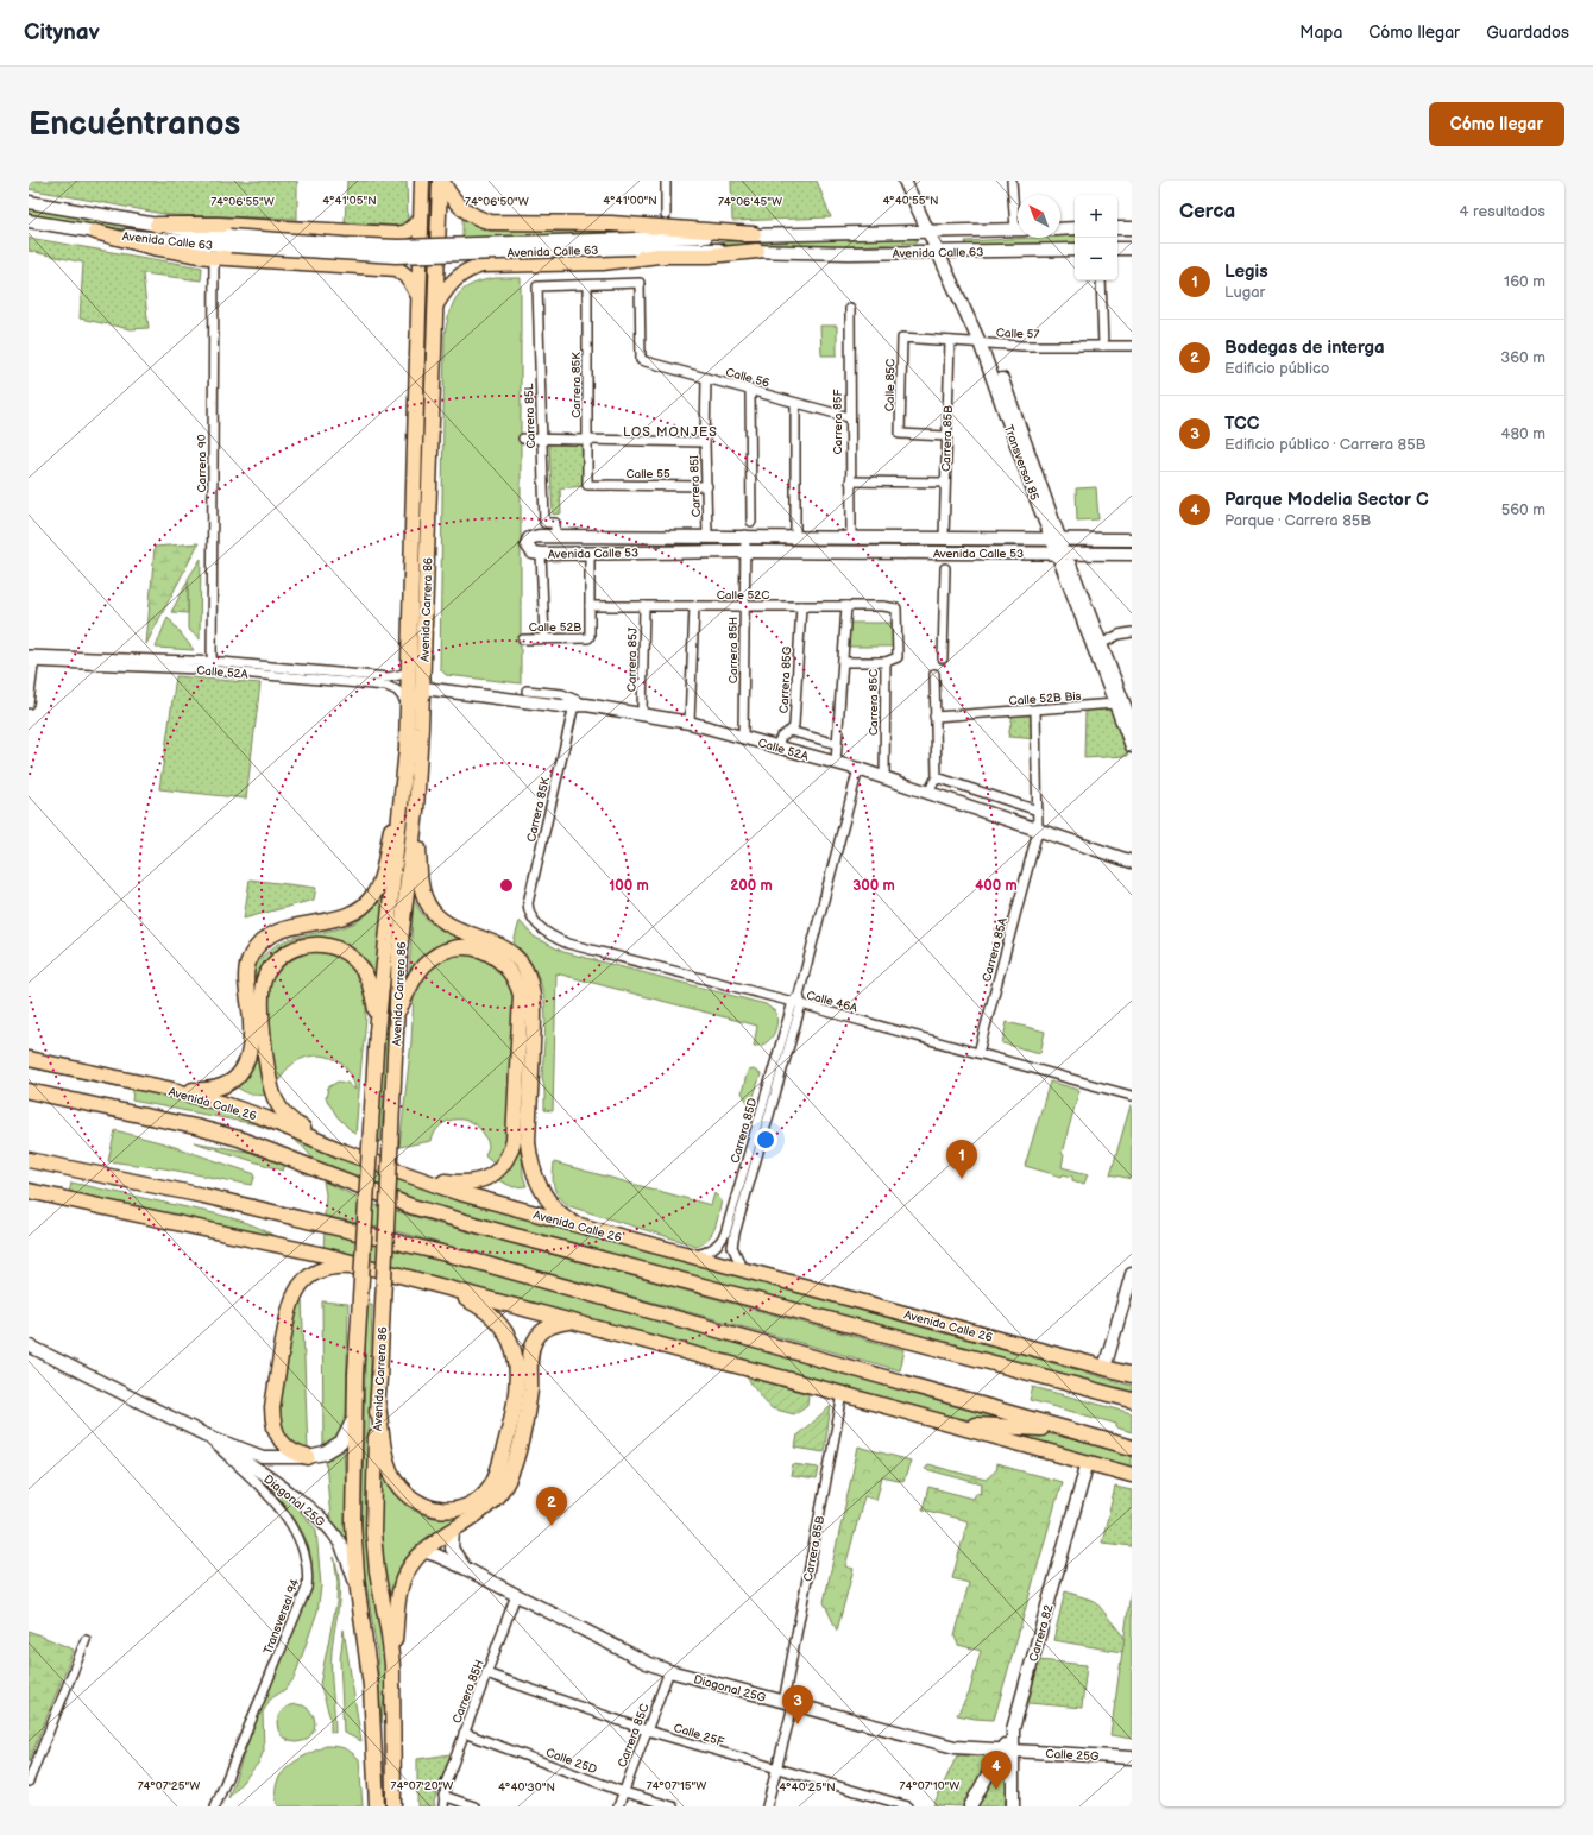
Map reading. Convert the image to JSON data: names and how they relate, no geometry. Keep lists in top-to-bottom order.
{
  "streets": {
    "main road": ["Avenida Carrera 86", "Avenida Calle 26"],
    "street": [
      "Avenida Calle 63",
      "Calle 57",
      "Calle 56",
      "Carrera 85K",
      "Calle 85C",
      "Carrera 85L",
      "Carrera 85F",
      "Carrera 85B",
      "Transversal 85",
      "Carrera 90",
      "Calle 55",
      "Carrera 85I",
      "Avenida Calle 53",
      "Calle 52C",
      "Calle 52B",
      "Carrera 85H",
      "Carrera 85J",
      "Calle 52A",
      "Carrera 85G",
      "Calle 52B Bis",
      "Carrera 85C",
      "Carrera 85A",
      "Calle 46A",
      "Carrera 85D",
      "Diagonal 25G",
      "Transversal 94",
      "Carrera 82",
      "Calle 25F",
      "Calle 25G",
      "Calle 25D"
    ]
  },
  "crossings": [
    ["Avenida Calle 63", "Transversal 85"],
    ["Calle 57", "Calle 85C"],
    ["Calle 57", "Carrera 85B"],
    ["Calle 57", "Transversal 85"],
    ["Calle 56", "Carrera 85K"],
    ["Calle 56", "Carrera 85L"],
    ["Calle 56", "Carrera 85F"],
    ["Calle 56", "Carrera 85I"],
    ["Carrera 85K", "Carrera 85L"],
    ["Carrera 85K", "Calle 55"],
    ["Carrera 85K", "Calle 52A"],
    ["Carrera 85K", "Calle 46A"],
    ["Calle 85C", "Carrera 85B"],
    ["Carrera 85L", "Avenida Calle 53"],
    ["Carrera 85F", "Avenida Calle 53"],
    ["Carrera 85B", "Avenida Calle 53"],
    ["Carrera 85B", "Diagonal 25G"],
    ["Carrera 85B", "Calle 25F"],
    ["Transversal 85", "Avenida Calle 53"],
    ["Transversal 85", "Calle 52B Bis"],
    ["Carrera 90", "Calle 52A"],
    ["Calle 55", "Carrera 85I"],
    ["Carrera 85I", "Avenida Calle 53"],
    ["Avenida Calle 53", "Carrera 85H"],
    ["Calle 52C", "Calle 52B"],
    ["Calle 52C", "Carrera 85H"],
    ["Calle 52C", "Carrera 85J"],
    ["Calle 52C", "Carrera 85G"],
    ["Calle 52C", "Carrera 85C"],
    ["Avenida Carrera 86", "Calle 52A"],
    ["Avenida Carrera 86", "Diagonal 25G"],
    ["Carrera 85H", "Calle 52A"],
    ["Carrera 85H", "Diagonal 25G"],
    ["Carrera 85H", "Calle 25F"],
    ["Carrera 85H", "Calle 25D"],
    ["Carrera 85J", "Calle 52A"],
    ["Calle 52A", "Carrera 85G"],
    ["Calle 52A", "Carrera 85C"],
    ["Calle 52A", "Carrera 85A"],
    ["Calle 52A", "Carrera 85D"],
    ["Calle 52B Bis", "Carrera 85A"],
    ["Carrera 85C", "Diagonal 25G"],
    ["Carrera 85C", "Calle 25F"],
    ["Carrera 85C", "Calle 25D"],
    ["Carrera 85A", "Calle 46A"],
    ["Calle 46A", "Carrera 85D"],
    ["Avenida Calle 26", "Carrera 85D"],
    ["Diagonal 25G", "Transversal 94"],
    ["Diagonal 25G", "Carrera 82"],
    ["Diagonal 25G", "Calle 25G"],
    ["Carrera 82", "Calle 25G"]
  ],
  "districts": ["LOS MONJES"],
  "north": "top left",
  "page": {
    "header": "Citynav",
    "nav": ["Mapa", "Cómo llegar", "Guardados"],
    "buttons": "Cómo llegar",
    "title": "Encuéntranos",
    "heading": ["Cerca", "4 resultados"],
    "map_buttons": ["+", "−"],
    "list": [
      {
        "mark": "1",
        "name": "Legis",
        "note": "Lugar",
        "value": "160 m"
      },
      {
        "mark": "2",
        "name": "Bodegas de interga",
        "note": "Edificio público",
        "value": "360 m"
      },
      {
        "mark": "3",
        "name": "TCC",
        "note": "Edificio público · Carrera 85B",
        "value": "480 m"
      },
      {
        "mark": "4",
        "name": "Parque Modelia Sector C",
        "note": "Parque · Carrera 85B",
        "value": "560 m"
      }
    ],
    "pins": [
      "1",
      "2",
      "3",
      "4"
    ]
  },
  "coordinates": [
    "4°40'55\"N",
    "4°41'05\"N",
    "4°41'00\"N",
    "74°06'55\"W",
    "74°06'45\"W",
    "74°06'50\"W",
    "74°07'25\"W",
    "74°07'20\"W",
    "74°07'15\"W",
    "74°07'10\"W",
    "4°40'30\"N",
    "4°40'25\"N"
  ],
  "rings": [
    "100 m",
    "200 m",
    "300 m",
    "400 m"
  ]
}
